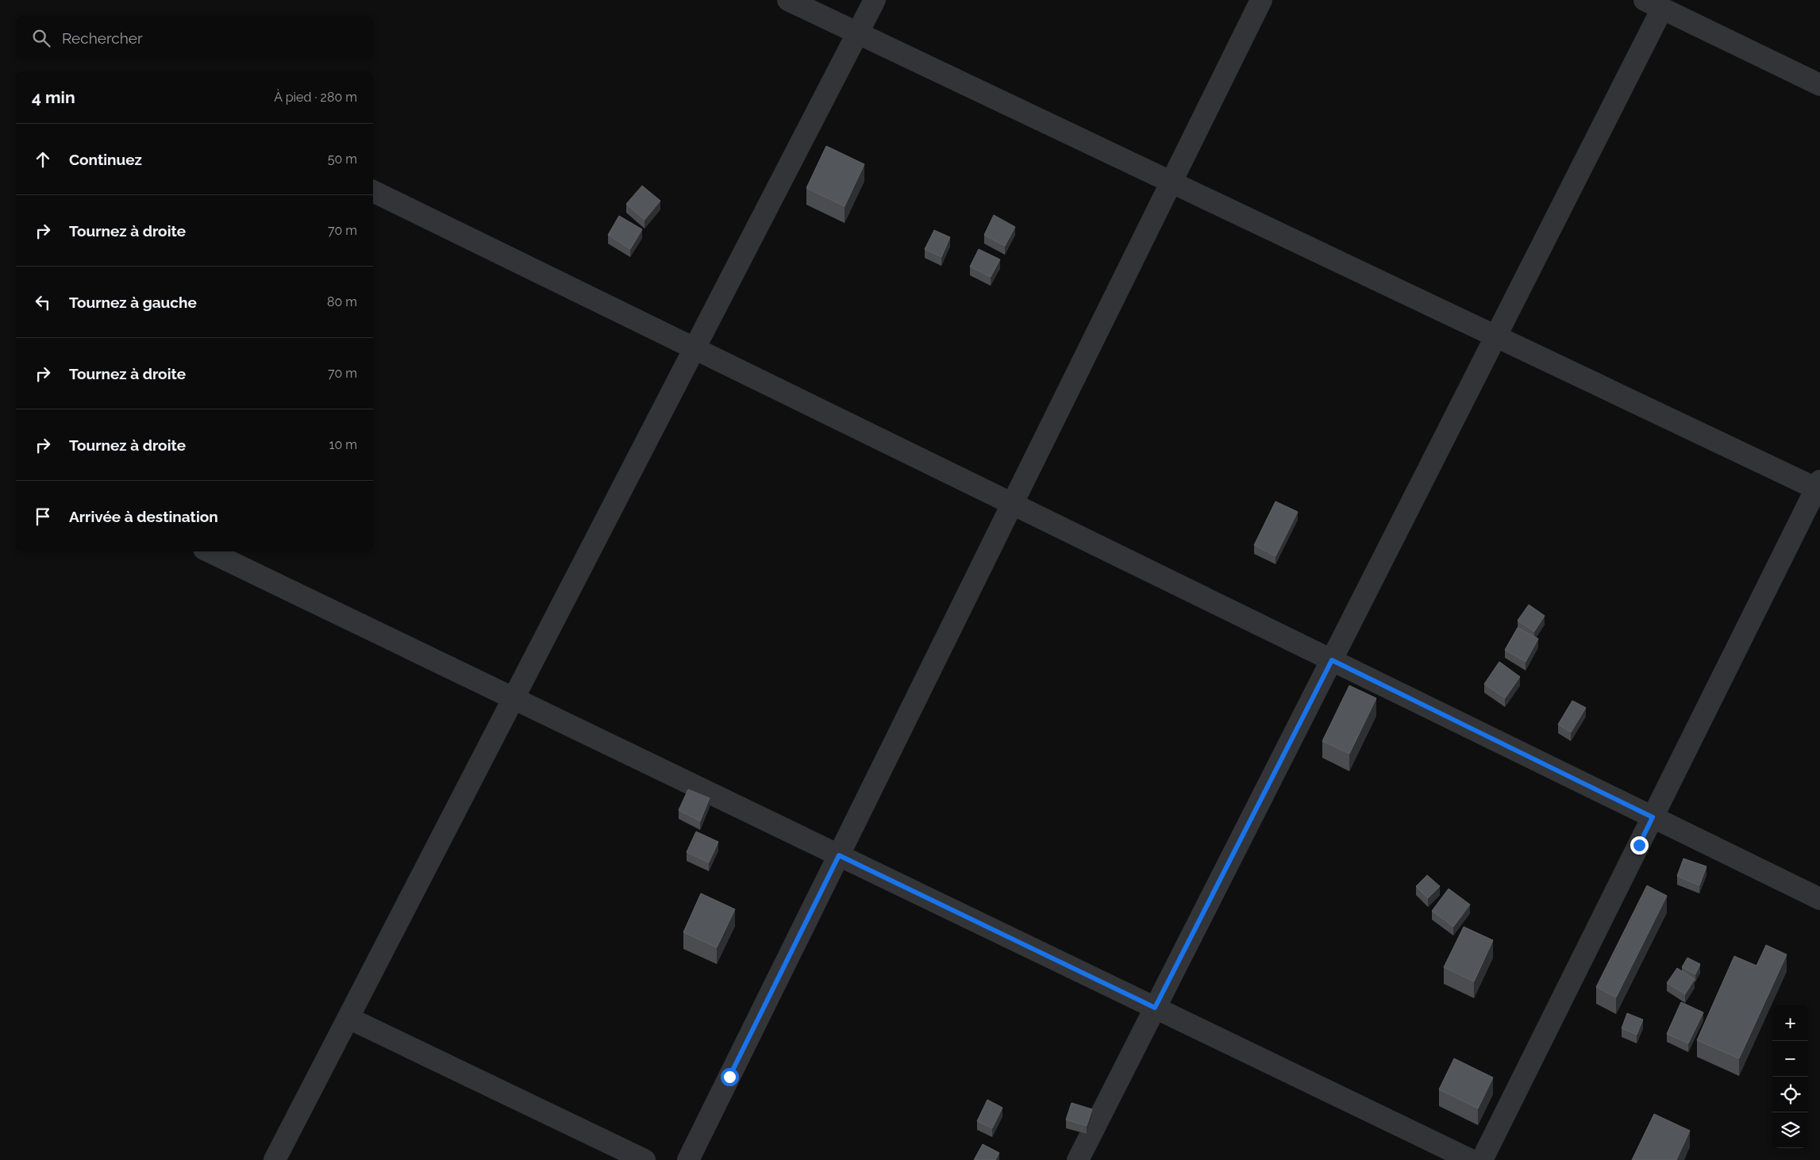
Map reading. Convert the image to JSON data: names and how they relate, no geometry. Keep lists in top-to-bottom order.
{
  "page": {
    "search": "Rechercher",
    "heading": ["4 min", "À pied · 280 m"],
    "list": [
      ["Continuez", "50 m"],
      ["Tournez à droite", "70 m"],
      ["Tournez à gauche", "80 m"],
      ["Tournez à droite", "70 m"],
      ["Tournez à droite", "10 m"],
      "Arrivée à destination"
    ],
    "map_buttons": ["+", "−"]
  }
}
